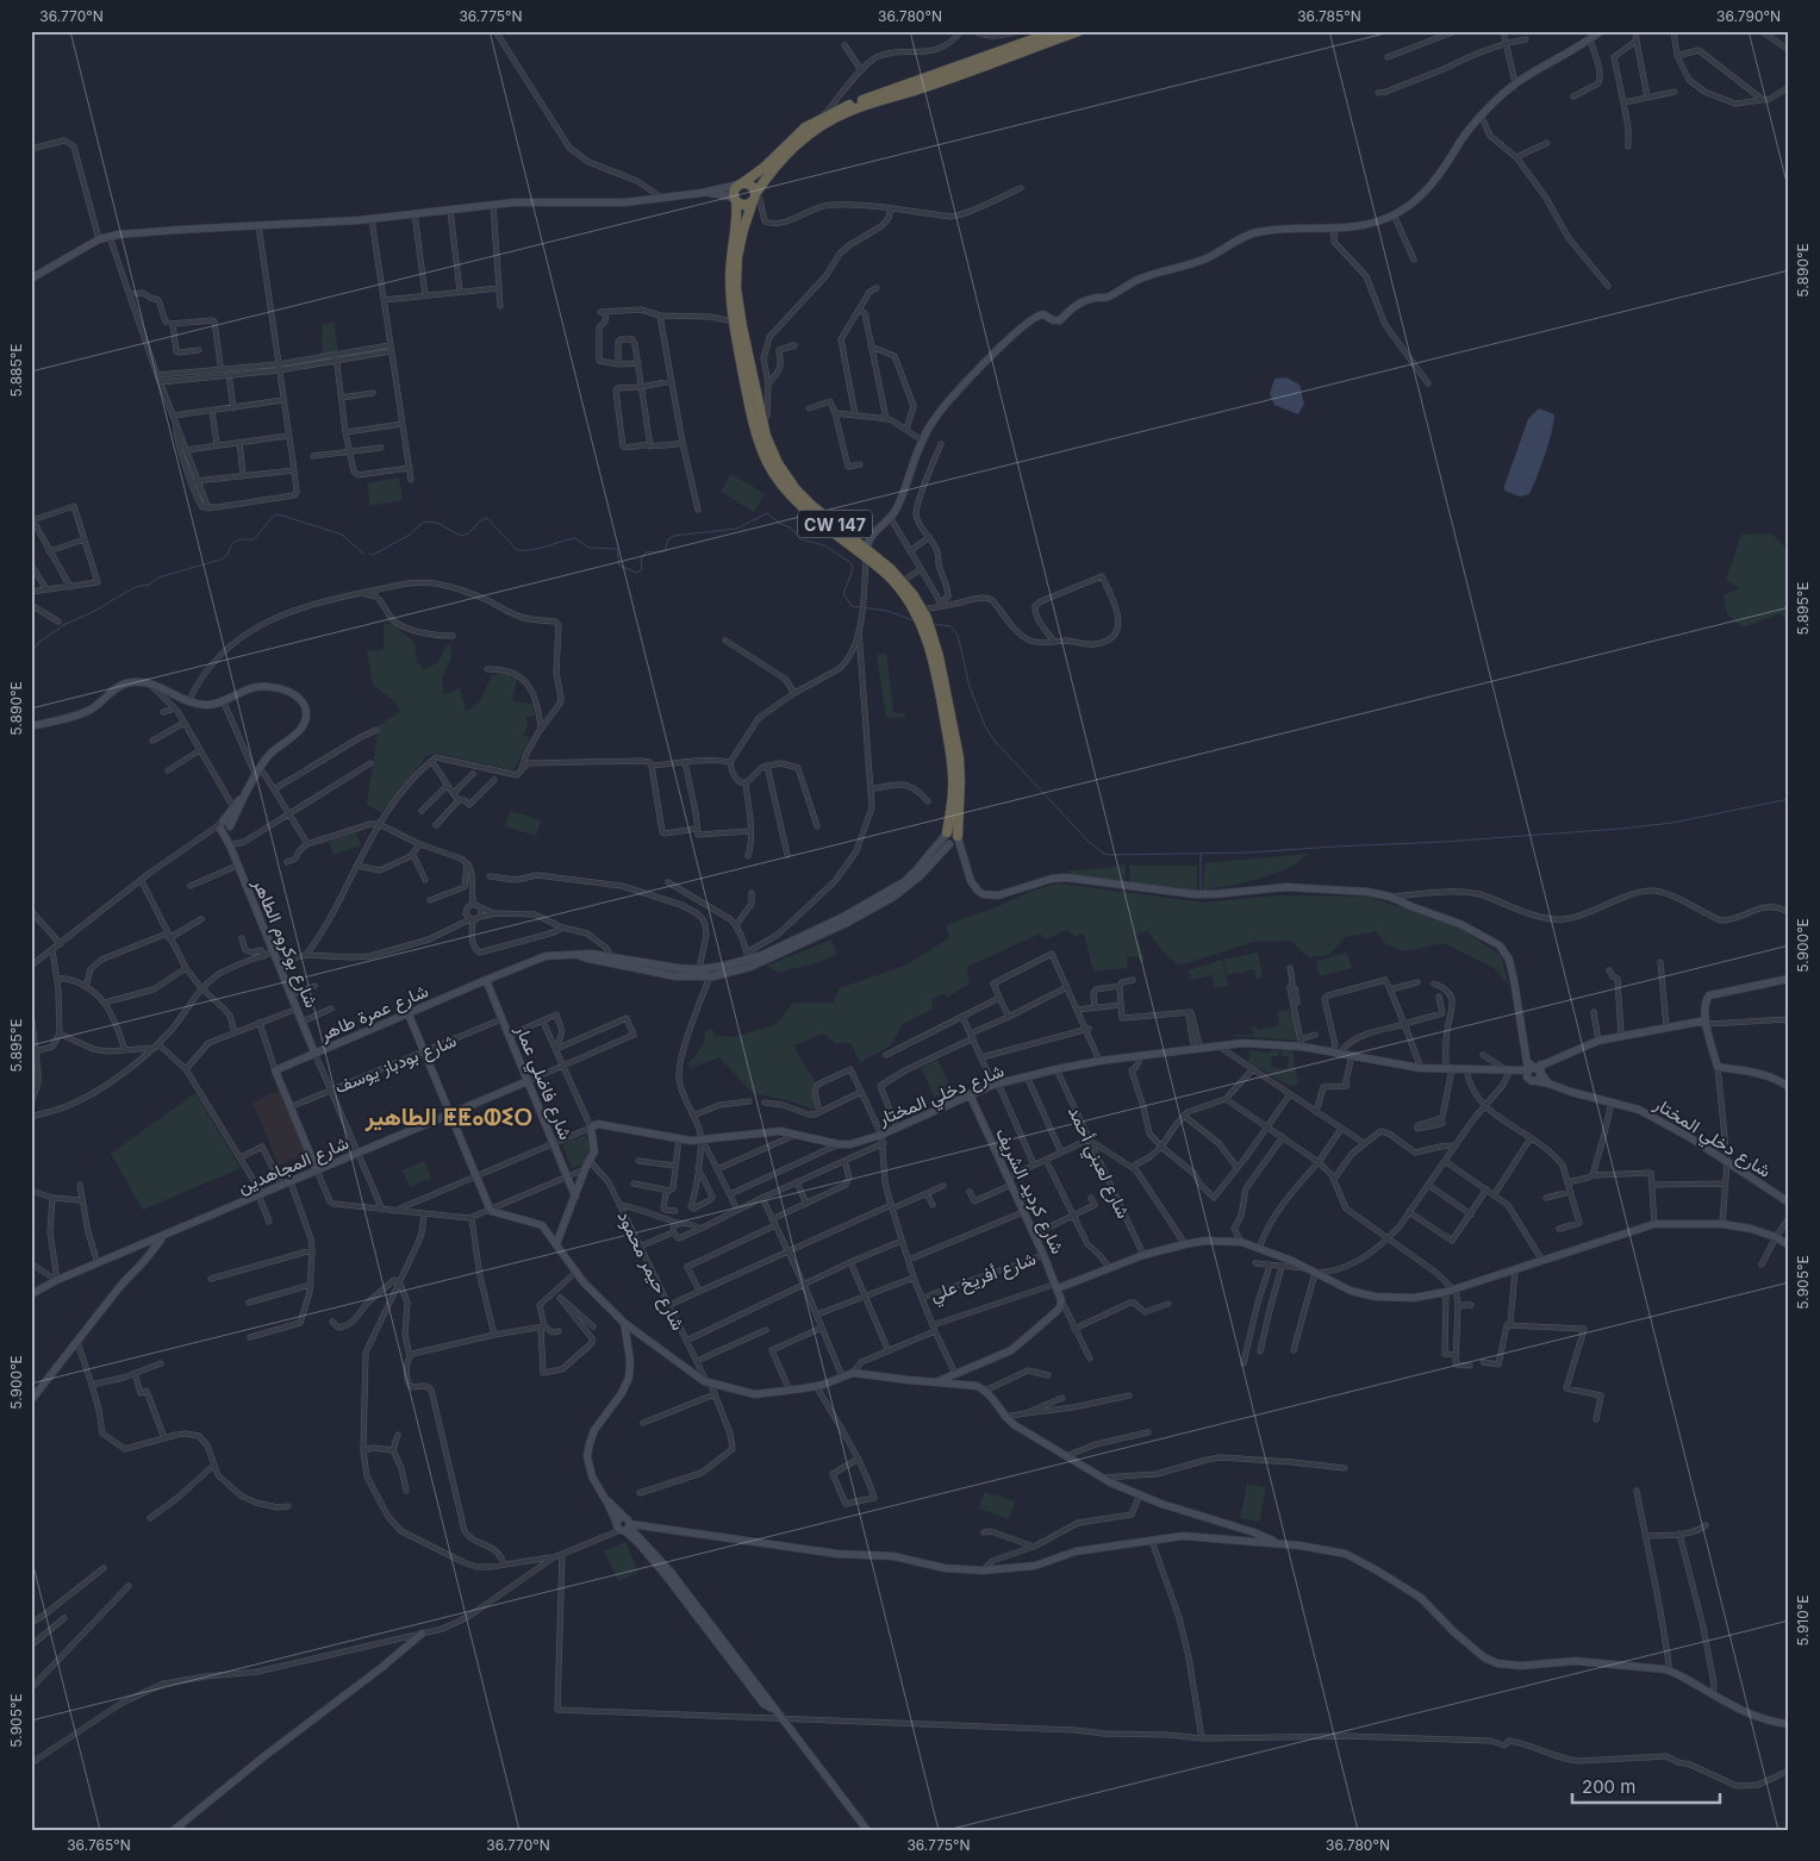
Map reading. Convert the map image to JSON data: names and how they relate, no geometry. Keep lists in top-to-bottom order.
{
  "streets": {
    "highway": ["CW 147"],
    "main road": [
      "شارع بوكروم الطاهر",
      "شارع عمرة طاهر",
      "شارع فاضلي عمار",
      "شارع دخلي المختار",
      "شارع المجاهدين",
      "شارع كرديد الشريف"
    ],
    "street": [
      "شارع بودباز يوسف",
      "شارع لعبني أحمد",
      "شارع حيمر محمود",
      "شارع أفريخ علي"
    ]
  },
  "crossings": [
    ["شارع بوكروم الطاهر", "شارع عمرة طاهر"],
    ["شارع عمرة طاهر", "شارع فاضلي عمار"],
    ["شارع بودباز يوسف", "شارع فاضلي عمار"],
    ["شارع فاضلي عمار", "شارع دخلي المختار"],
    ["شارع فاضلي عمار", "شارع المجاهدين"],
    ["شارع دخلي المختار", "شارع لعبني أحمد"],
    ["شارع دخلي المختار", "شارع كرديد الشريف"],
    ["شارع كرديد الشريف", "شارع أفريخ علي"]
  ],
  "districts": ["الطاهير ⵟⵟⴰⵀⵉⵔ"],
  "scale_bar": "200 m",
  "coordinates": [
    "36.770°N",
    "36.775°N",
    "36.780°N",
    "36.785°N",
    "36.790°N",
    "5.890°E",
    "5.885°E",
    "5.895°E",
    "5.900°E",
    "5.905°E",
    "5.910°E",
    "36.765°N"
  ]
}
